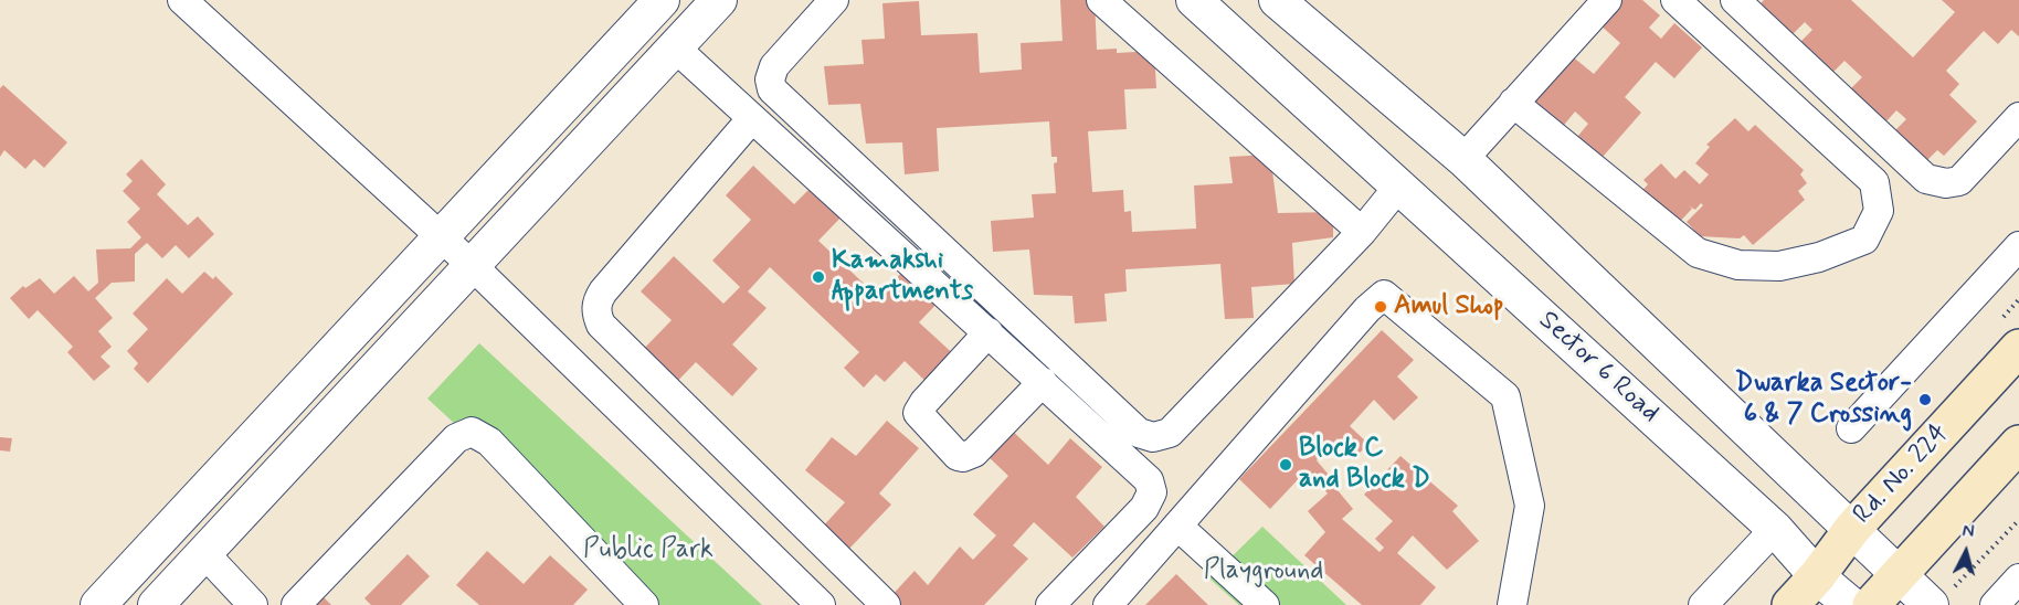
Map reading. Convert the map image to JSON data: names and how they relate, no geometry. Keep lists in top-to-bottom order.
{
  "streets": {
    "main road": ["Rd. No. 224"],
    "street": ["Sector 6 Road"]
  },
  "crossings": [
    ["Sector 6 Road", "Rd. No. 224"]
  ],
  "parks": ["Public Park", "Playground"],
  "places": [
    "Kamakshi Appartments",
    "Amul Shop",
    "Dwarka Sector- 6 & 7 Crossing",
    "Block C and Block D"
  ],
  "north": "top"
}
